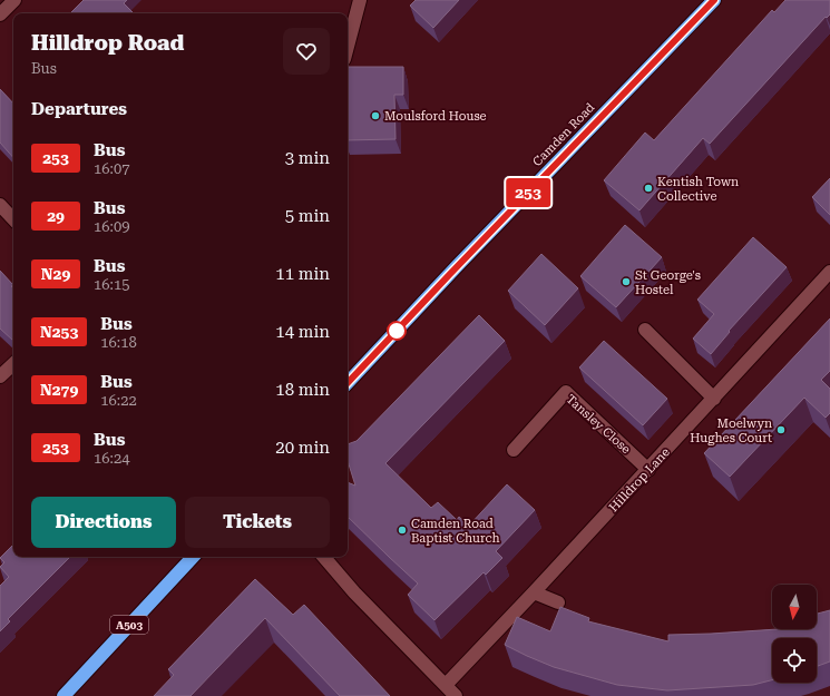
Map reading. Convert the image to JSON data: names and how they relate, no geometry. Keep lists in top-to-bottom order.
{
  "streets": {
    "highway": ["Camden Road", "A503"],
    "street": ["Tansley Close", "Hilldrop Lane"]
  },
  "crossings": [
    ["Tansley Close", "Hilldrop Lane"]
  ],
  "places": [
    "Moulsford House",
    "Kentish Town Collective",
    "St George's Hostel",
    "Moelwyn Hughes Court",
    "Camden Road Baptist Church"
  ],
  "lines": ["bus line 253"],
  "north": "bottom",
  "page": {
    "on_map": "253",
    "heading": [
      ["Hilldrop Road", "Bus"],
      "Departures"
    ],
    "list": [
      {
        "mark": "253",
        "name": "Bus",
        "note": "16:07",
        "value": "3 min"
      },
      {
        "mark": "29",
        "name": "Bus",
        "note": "16:09",
        "value": "5 min"
      },
      {
        "mark": "N29",
        "name": "Bus",
        "note": "16:15",
        "value": "11 min"
      },
      {
        "mark": "N253",
        "name": "Bus",
        "note": "16:18",
        "value": "14 min"
      },
      {
        "mark": "N279",
        "name": "Bus",
        "note": "16:22",
        "value": "18 min"
      },
      {
        "mark": "253",
        "name": "Bus",
        "note": "16:24",
        "value": "20 min"
      }
    ],
    "buttons": ["Directions", "Tickets"]
  }
}
